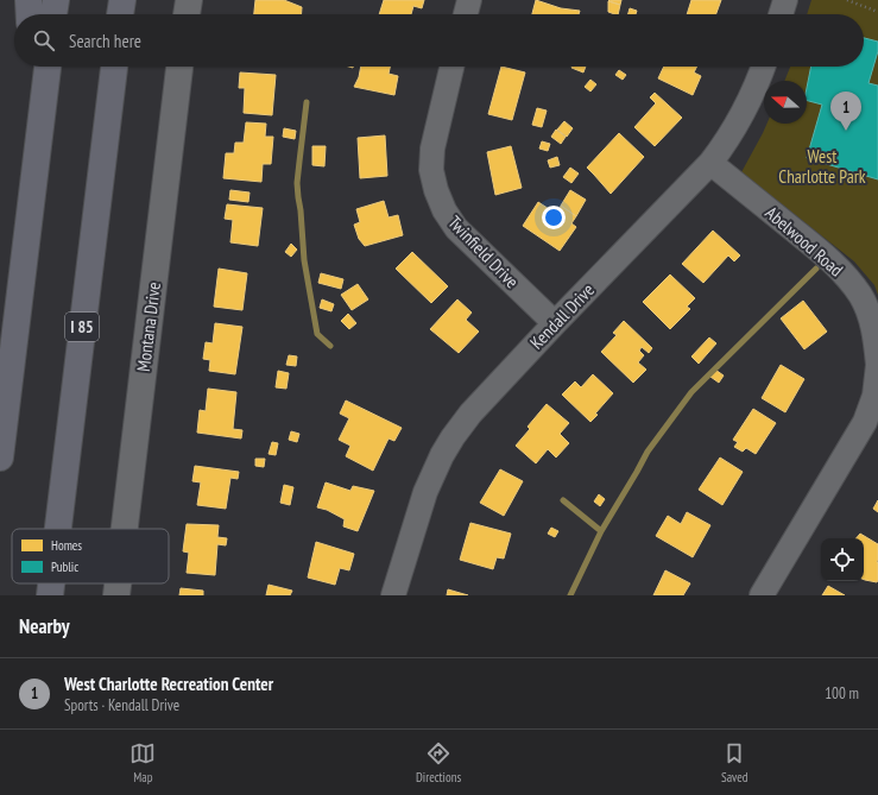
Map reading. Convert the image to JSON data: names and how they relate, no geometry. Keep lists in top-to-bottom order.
{
  "streets": {
    "highway": ["I 85"],
    "street": [
      "Abelwood Road",
      "Twinfield Drive",
      "Kendall Drive",
      "Montana Drive"
    ]
  },
  "crossings": [
    ["Abelwood Road", "Kendall Drive"],
    ["Twinfield Drive", "Kendall Drive"]
  ],
  "parks": ["West Charlotte Park"],
  "legend": ["Homes", "Public"],
  "north": "left",
  "page": {
    "search": "Search here",
    "pins": "1",
    "heading": "Nearby",
    "list": [
      {
        "mark": "1",
        "name": "West Charlotte Recreation Center",
        "note": "Sports · Kendall Drive",
        "value": "100 m"
      }
    ],
    "nav": ["Map", "Directions", "Saved"]
  }
}
